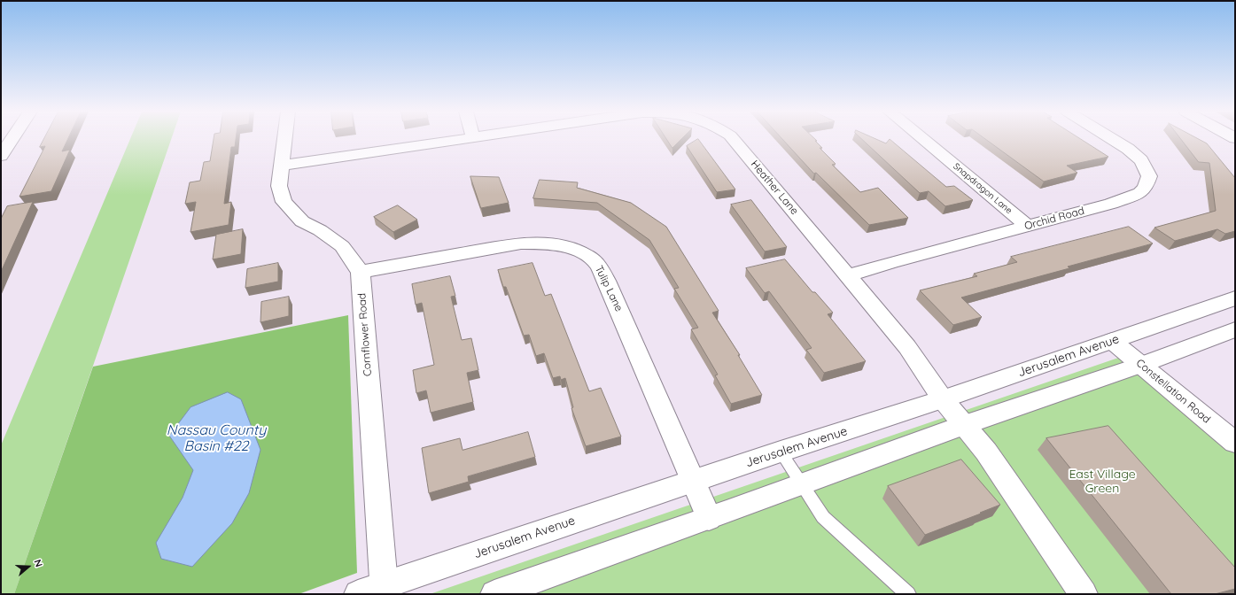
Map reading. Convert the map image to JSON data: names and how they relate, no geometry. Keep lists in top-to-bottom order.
{
  "streets": {
    "street": [
      "Heather Lane",
      "Snapdragon Lane",
      "Orchid Road",
      "Tulip Lane",
      "Cornflower Road",
      "Jerusalem Avenue",
      "Constellation Road"
    ]
  },
  "crossings": [
    ["Heather Lane", "Orchid Road"],
    ["Heather Lane", "Jerusalem Avenue"],
    ["Snapdragon Lane", "Orchid Road"],
    ["Tulip Lane", "Cornflower Road"],
    ["Tulip Lane", "Jerusalem Avenue"],
    ["Cornflower Road", "Jerusalem Avenue"],
    ["Jerusalem Avenue", "Constellation Road"]
  ],
  "water": ["Nassau County Basin #22"],
  "parks": ["East Village Green"],
  "north": "right"
}
